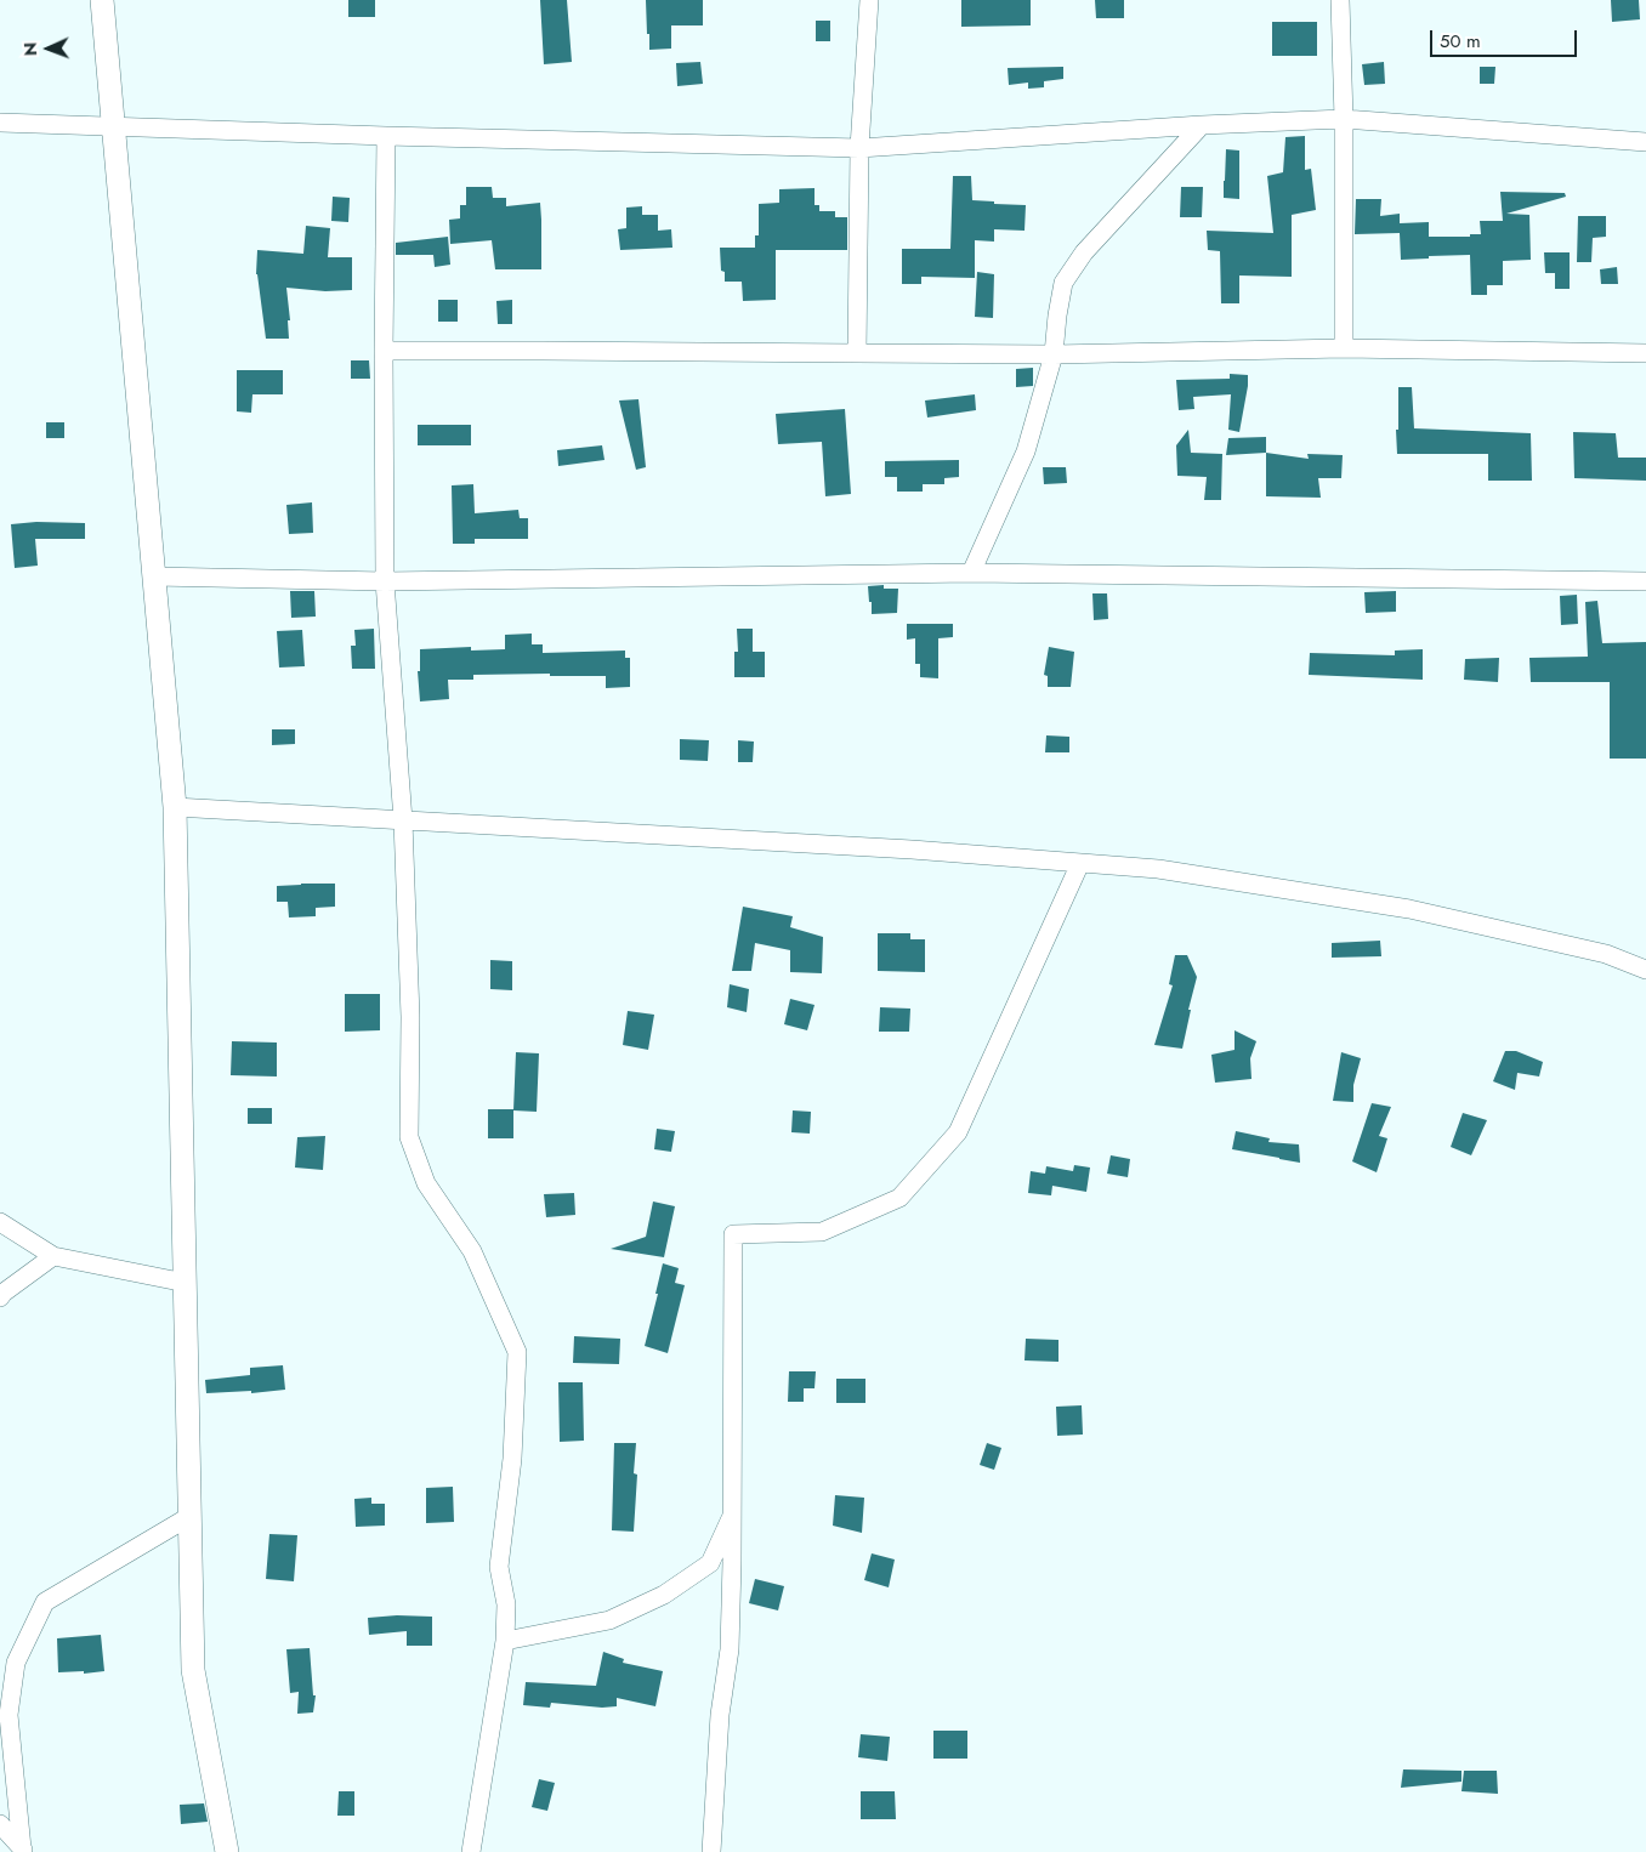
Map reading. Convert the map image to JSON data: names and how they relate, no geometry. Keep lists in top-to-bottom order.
{
  "scale_bar": "50 m",
  "north": "left"
}
